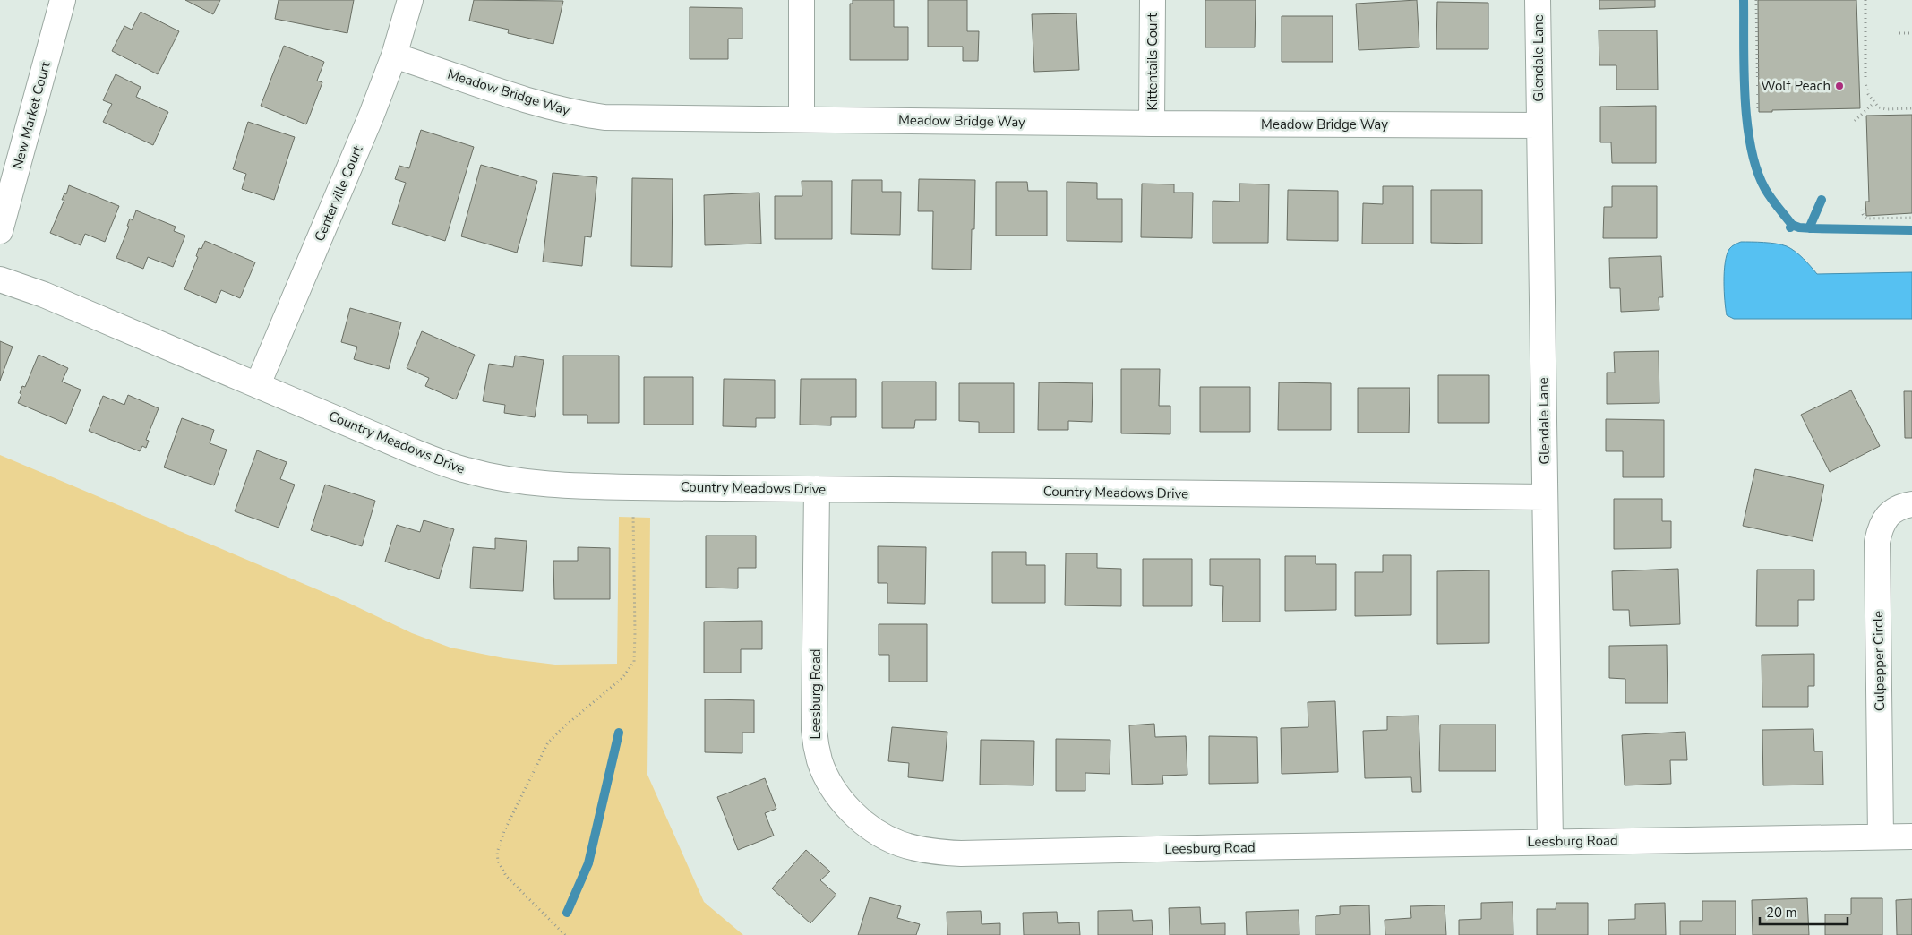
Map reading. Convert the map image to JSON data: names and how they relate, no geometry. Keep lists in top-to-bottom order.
{
  "streets": {
    "street": [
      "Glendale Lane",
      "Kittentails Court",
      "Meadow Bridge Way",
      "New Market Court",
      "Centerville Court",
      "Country Meadows Drive",
      "Culpepper Circle",
      "Leesburg Road"
    ]
  },
  "crossings": [
    ["Glendale Lane", "Meadow Bridge Way"],
    ["Glendale Lane", "Country Meadows Drive"],
    ["Glendale Lane", "Leesburg Road"],
    ["Kittentails Court", "Meadow Bridge Way"],
    ["Meadow Bridge Way", "Centerville Court"],
    ["Centerville Court", "Country Meadows Drive"],
    ["Country Meadows Drive", "Leesburg Road"],
    ["Culpepper Circle", "Leesburg Road"]
  ],
  "places": ["Wolf Peach"],
  "scale_bar": "20 m"
}
